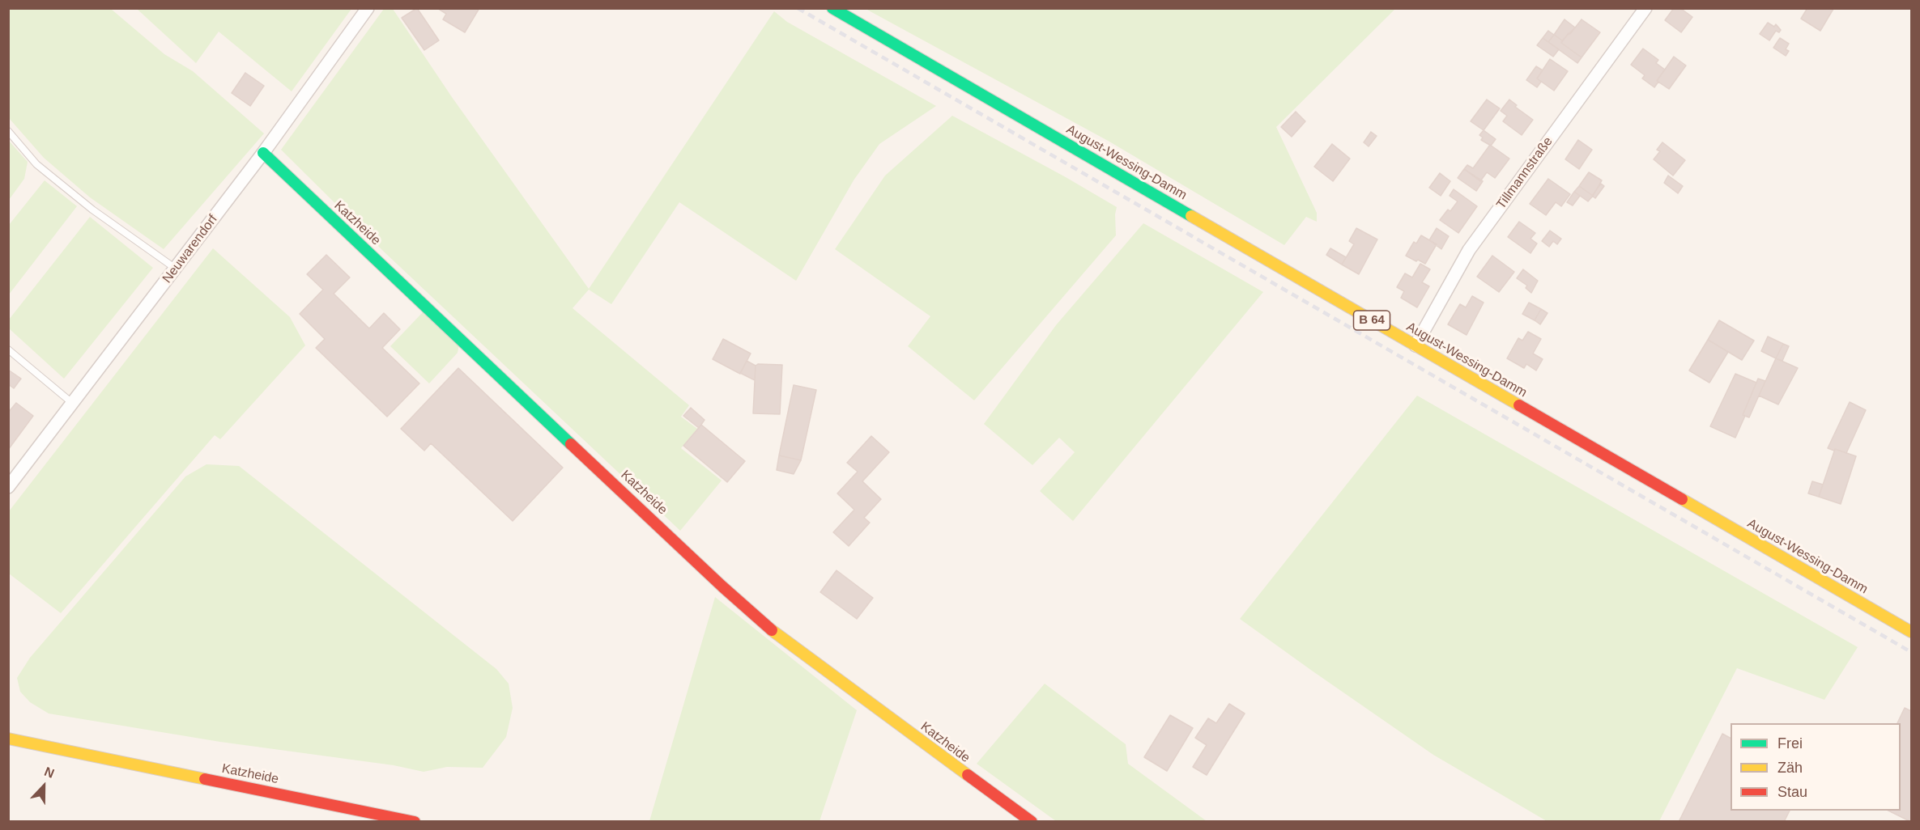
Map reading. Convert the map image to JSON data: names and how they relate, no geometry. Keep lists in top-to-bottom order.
{
  "streets": {
    "street": [
      "August-Wessing-Damm",
      "Tillmannstraße",
      "Katzheide",
      "Neuwarendorf",
      "B 64"
    ]
  },
  "crossings": [
    ["August-Wessing-Damm", "Tillmannstraße"],
    ["Katzheide", "Neuwarendorf"]
  ],
  "legend": ["Frei", "Zäh", "Stau"],
  "north": "top"
}
